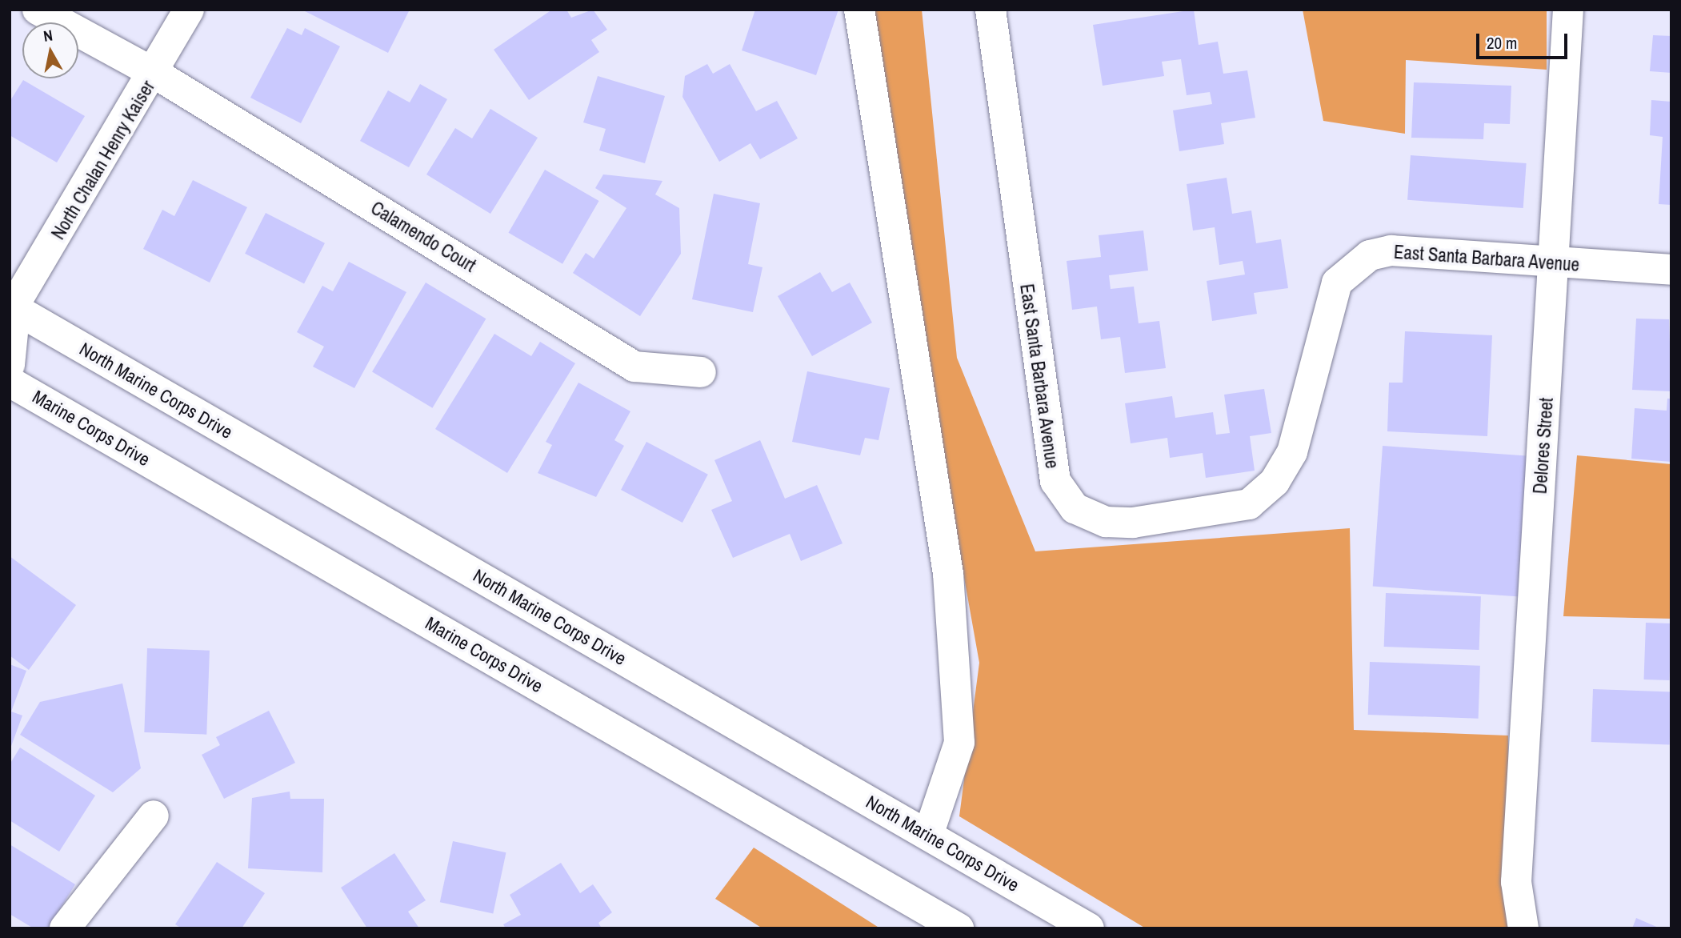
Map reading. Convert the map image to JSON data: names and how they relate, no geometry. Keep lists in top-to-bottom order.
{
  "streets": {
    "street": [
      "North Chalan Henry Kaiser",
      "Calamendo Court",
      "East Santa Barbara Avenue",
      "North Marine Corps Drive",
      "Marine Corps Drive",
      "Delores Street"
    ]
  },
  "crossings": [
    ["North Chalan Henry Kaiser", "Calamendo Court"],
    ["North Chalan Henry Kaiser", "North Marine Corps Drive"],
    ["East Santa Barbara Avenue", "Delores Street"]
  ],
  "scale_bar": "20 m",
  "north": "top"
}
